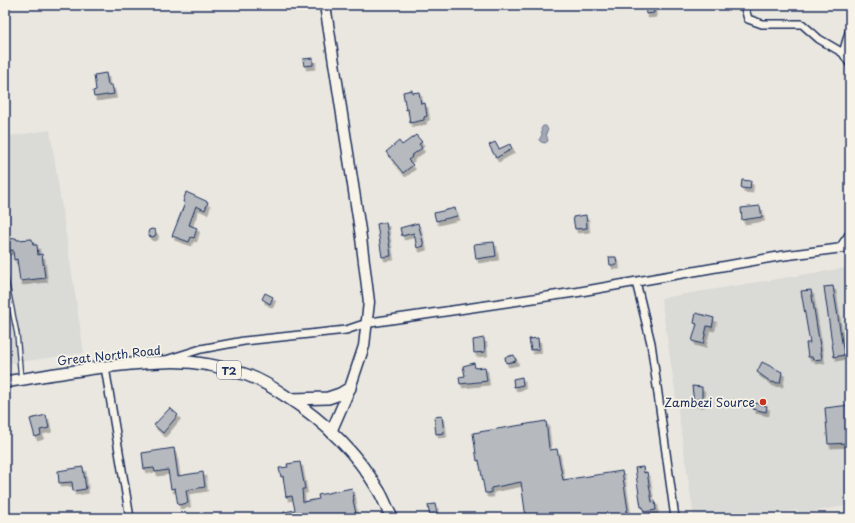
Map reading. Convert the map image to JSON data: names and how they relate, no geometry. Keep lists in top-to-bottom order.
{
  "streets": {
    "highway": ["Great North Road", "T2"]
  },
  "places": ["Zambezi Source"]
}
